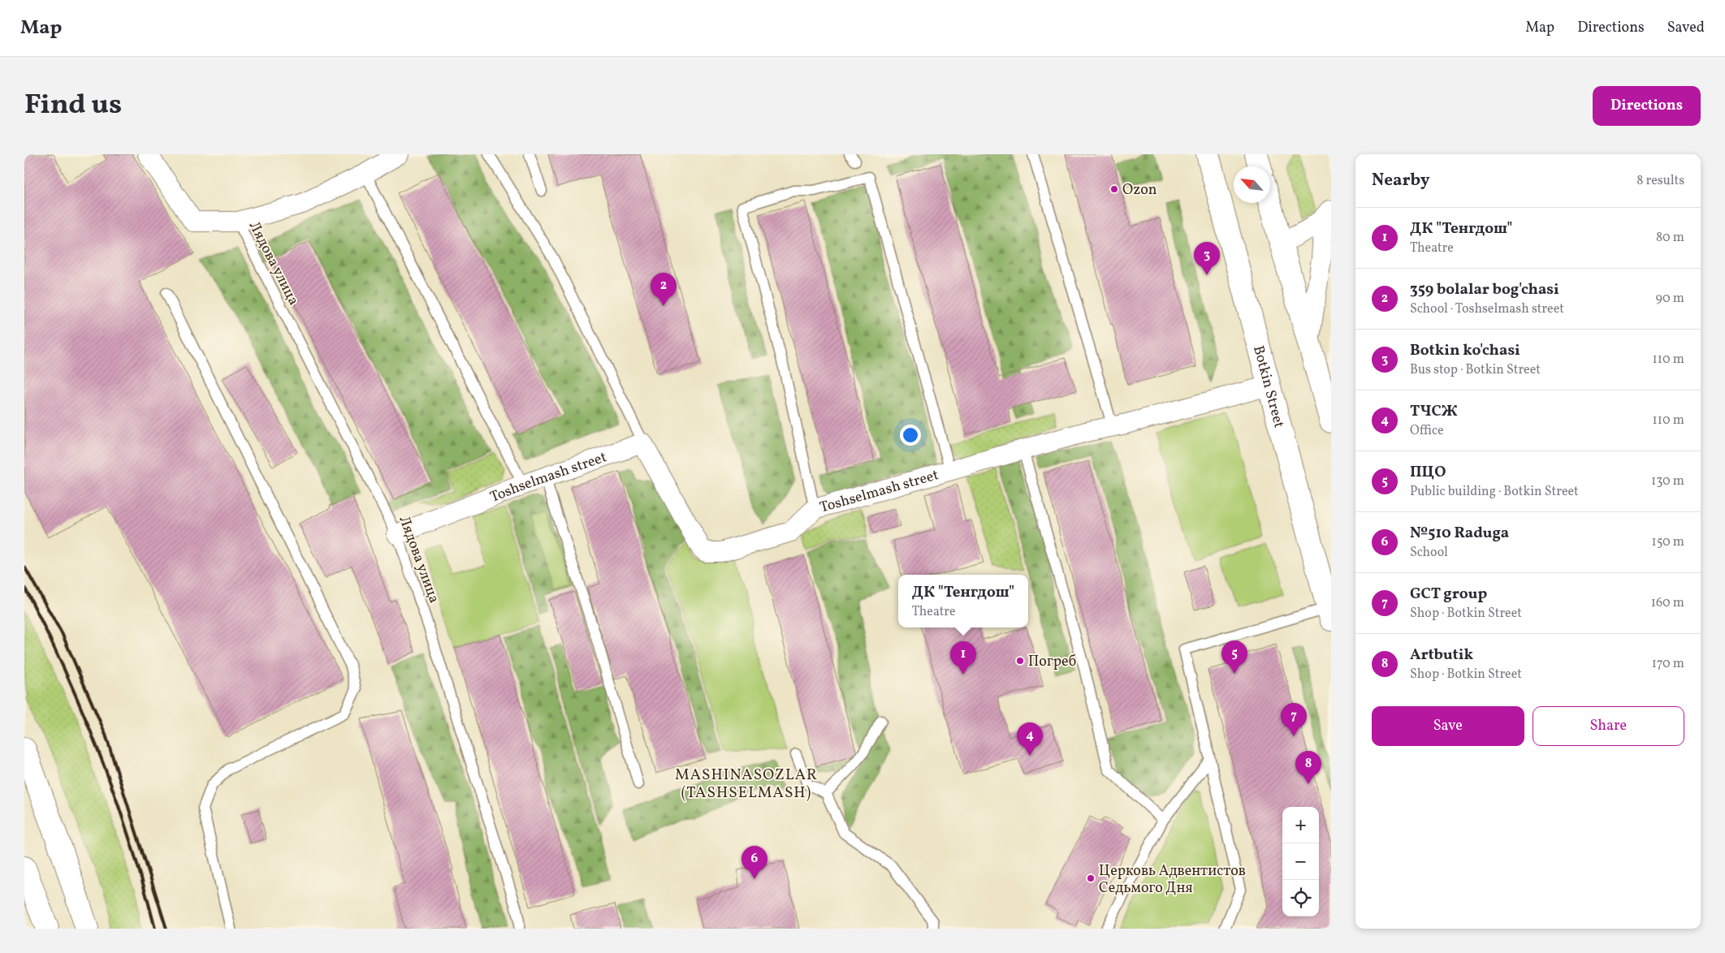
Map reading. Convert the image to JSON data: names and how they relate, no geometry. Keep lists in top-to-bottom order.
{
  "streets": {
    "main road": ["Botkin Street"],
    "street": ["Toshselmash street"],
    "lane": ["Лядова улица"]
  },
  "crossings": [
    ["Лядова улица", "Toshselmash street"],
    ["Botkin Street", "Toshselmash street"]
  ],
  "districts": ["MASHINASOZLAR (TASHSELMASH)"],
  "places": ["Ozon", "Погреб", "Церковь Адвентистов Седьмого Дня"],
  "north": "top left",
  "page": {
    "header": "Map",
    "nav": ["Map", "Directions", "Saved"],
    "title": "Find us",
    "buttons": [
      "Directions",
      ["Save", "Share"]
    ],
    "heading": ["Nearby", "8 results"],
    "list": [
      {
        "mark": "1",
        "name": "ДК \"Тенгдош\"",
        "note": "Theatre",
        "value": "80 m"
      },
      {
        "mark": "2",
        "name": "359 bolalar bog'chasi",
        "note": "School · Toshselmash street",
        "value": "90 m"
      },
      {
        "mark": "3",
        "name": "Botkin ko'chasi",
        "note": "Bus stop · Botkin Street",
        "value": "110 m"
      },
      {
        "mark": "4",
        "name": "ТЧСЖ",
        "note": "Office",
        "value": "110 m"
      },
      {
        "mark": "5",
        "name": "ПЦО",
        "note": "Public building · Botkin Street",
        "value": "130 m"
      },
      {
        "mark": "6",
        "name": "№510 Raduga",
        "note": "School",
        "value": "150 m"
      },
      {
        "mark": "7",
        "name": "GCT group",
        "note": "Shop · Botkin Street",
        "value": "160 m"
      },
      {
        "mark": "8",
        "name": "Artbutik",
        "note": "Shop · Botkin Street",
        "value": "170 m"
      }
    ],
    "pins": [
      "3",
      "2",
      "5",
      "1",
      "7",
      "4",
      "8",
      "6"
    ],
    "popup": ["ДК \"Тенгдош\"", "Theatre"],
    "map_buttons": ["+", "−"]
  }
}
